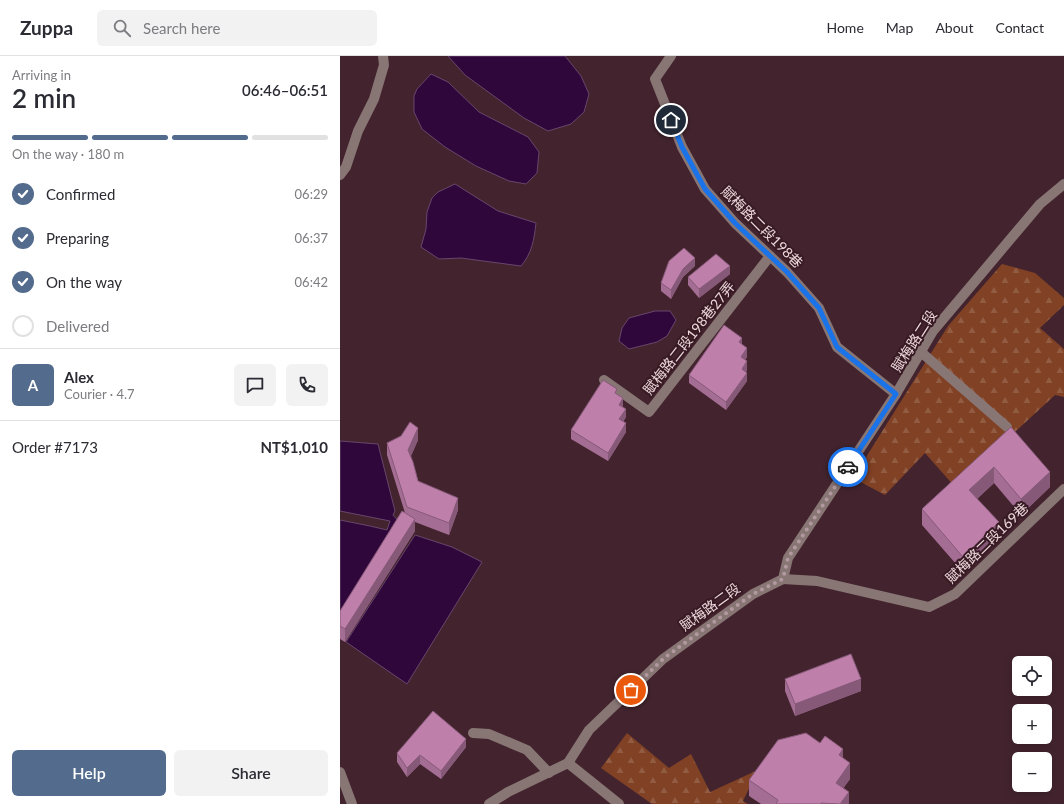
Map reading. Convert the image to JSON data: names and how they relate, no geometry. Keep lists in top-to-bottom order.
{
  "streets": {
    "street": [
      "賦梅路二段198巷",
      "賦梅路二段198巷27弄",
      "賦梅路二段",
      "賦梅路二段169巷"
    ]
  },
  "crossings": [
    ["賦梅路二段198巷", "賦梅路二段198巷27弄"],
    ["賦梅路二段198巷", "賦梅路二段"],
    ["賦梅路二段", "賦梅路二段169巷"]
  ],
  "page": {
    "header": "Zuppa",
    "search": "Search here",
    "nav": [
      "Home",
      "Map",
      "About",
      "Contact"
    ],
    "heading": ["2 min", "Arriving in", "06:46–06:51"],
    "panel": [
      "Alex",
      "Courier · 4.7",
      "Order #7173",
      "NT$1,010"
    ],
    "bar": "On the way · 180 m",
    "list": [
      ["Confirmed", "06:29"],
      ["Preparing", "06:37"],
      ["On the way", "06:42"],
      "Delivered"
    ],
    "round": "A",
    "map_buttons": ["+", "−"],
    "buttons": ["Help", "Share"]
  }
}
